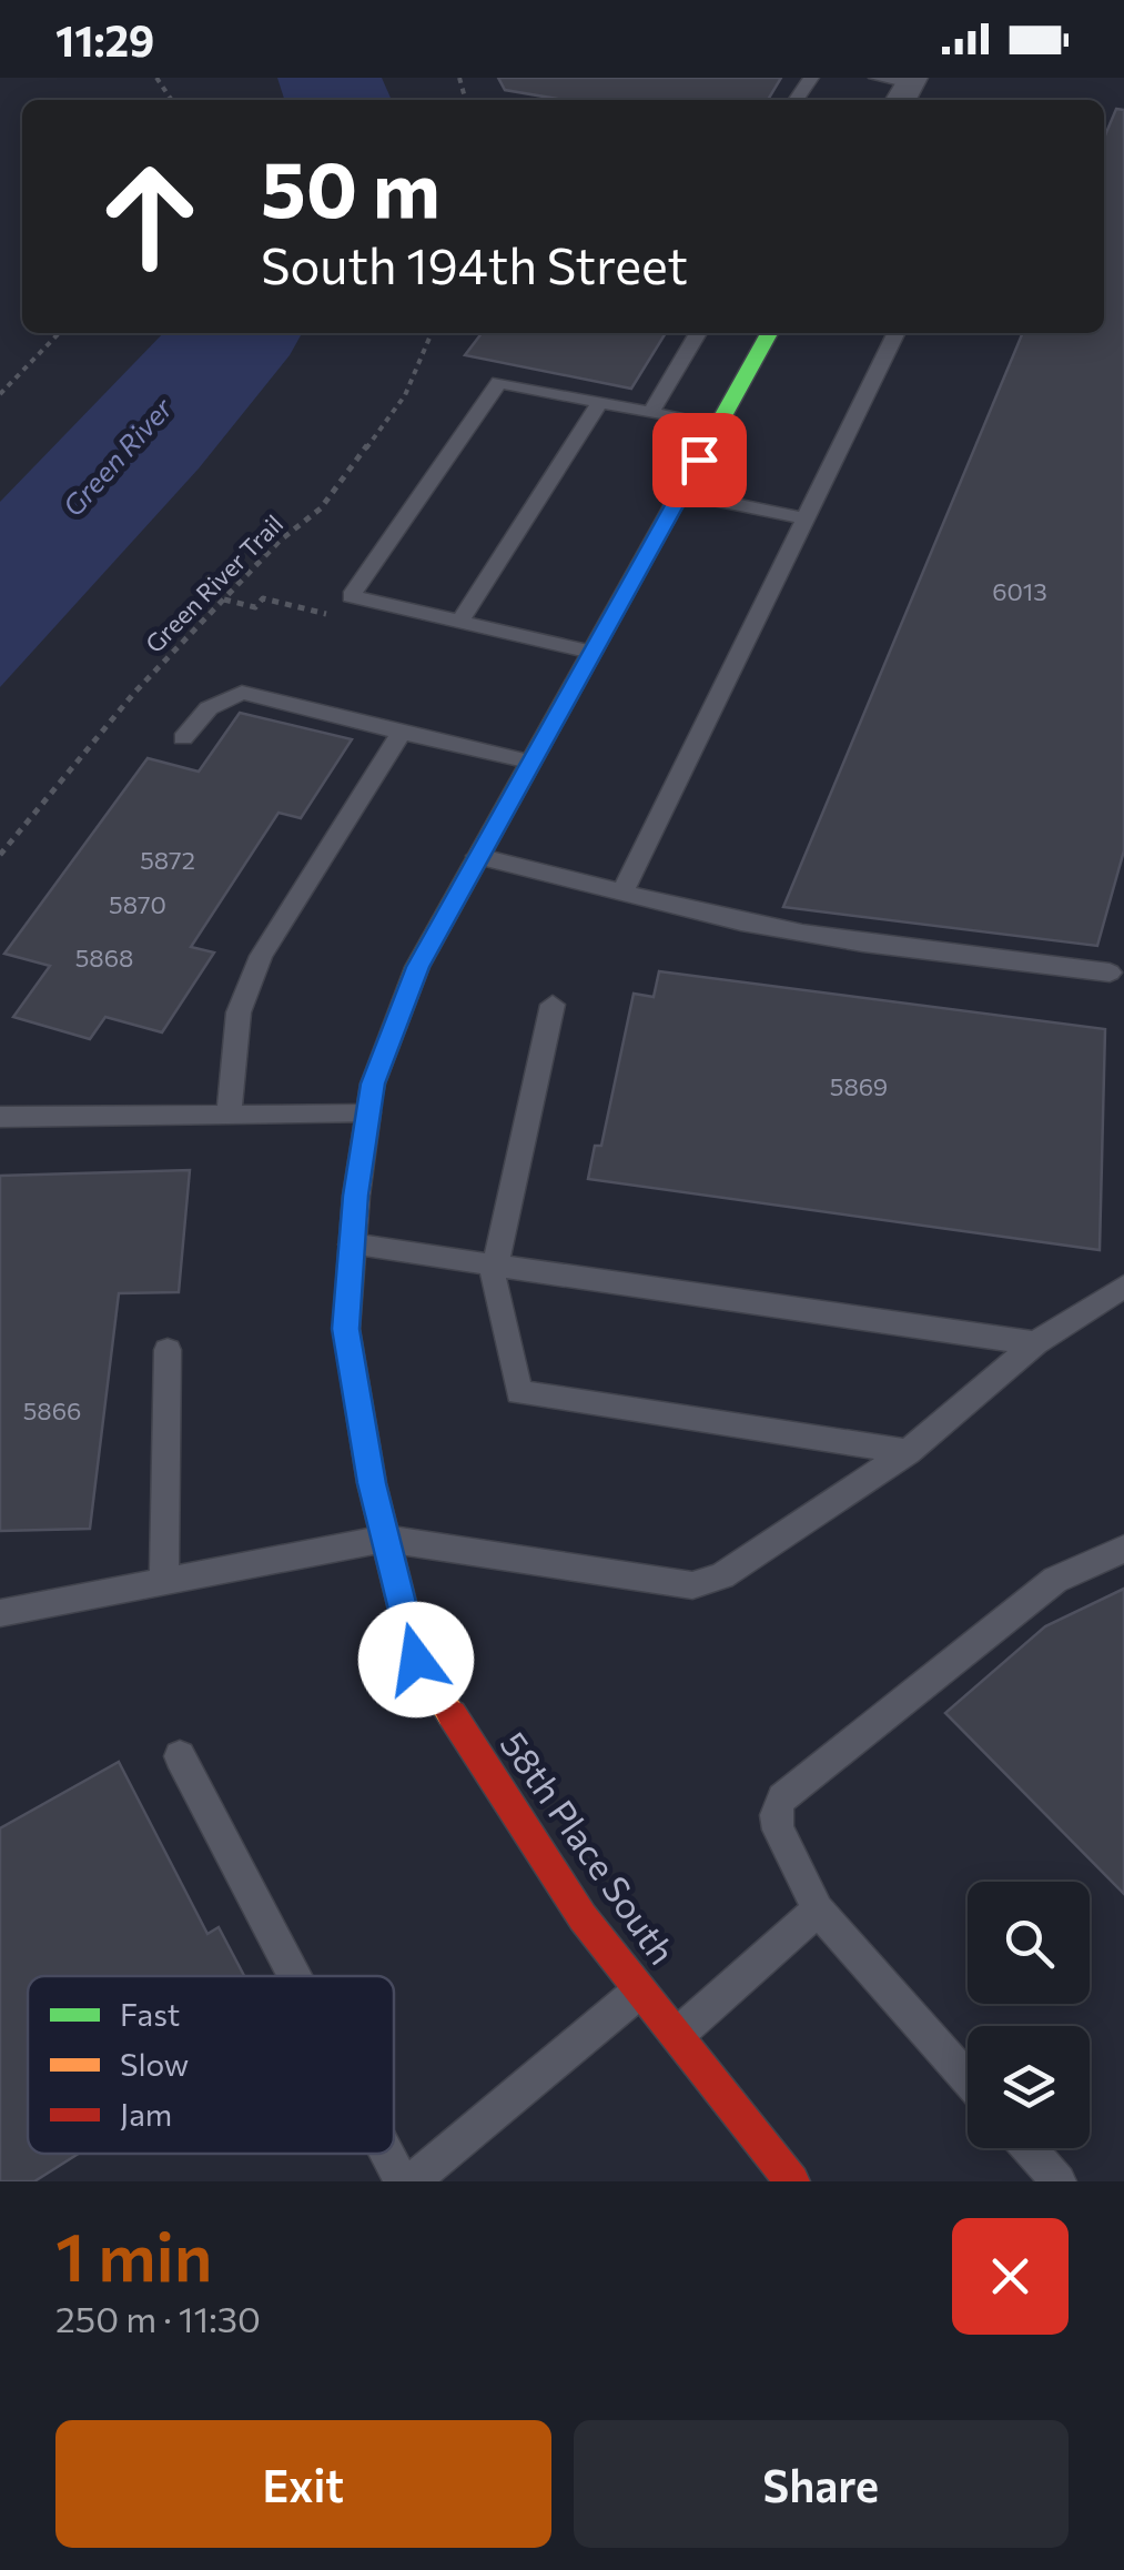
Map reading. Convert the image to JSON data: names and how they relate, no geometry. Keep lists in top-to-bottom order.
{
  "streets": {
    "street": ["58th Place South"],
    "path": ["Green River Trail"]
  },
  "water": ["Green River"],
  "house_numbers": [
    "6013",
    "5872",
    "5870",
    "5868",
    "5869",
    "5866"
  ],
  "legend": ["Fast", "Slow", "Jam"],
  "page": {
    "status": "11:29",
    "turn": ["50 m", "South 194th Street"],
    "heading": ["1 min", "250 m · 11:30"],
    "buttons": ["Exit", "Share"]
  }
}
